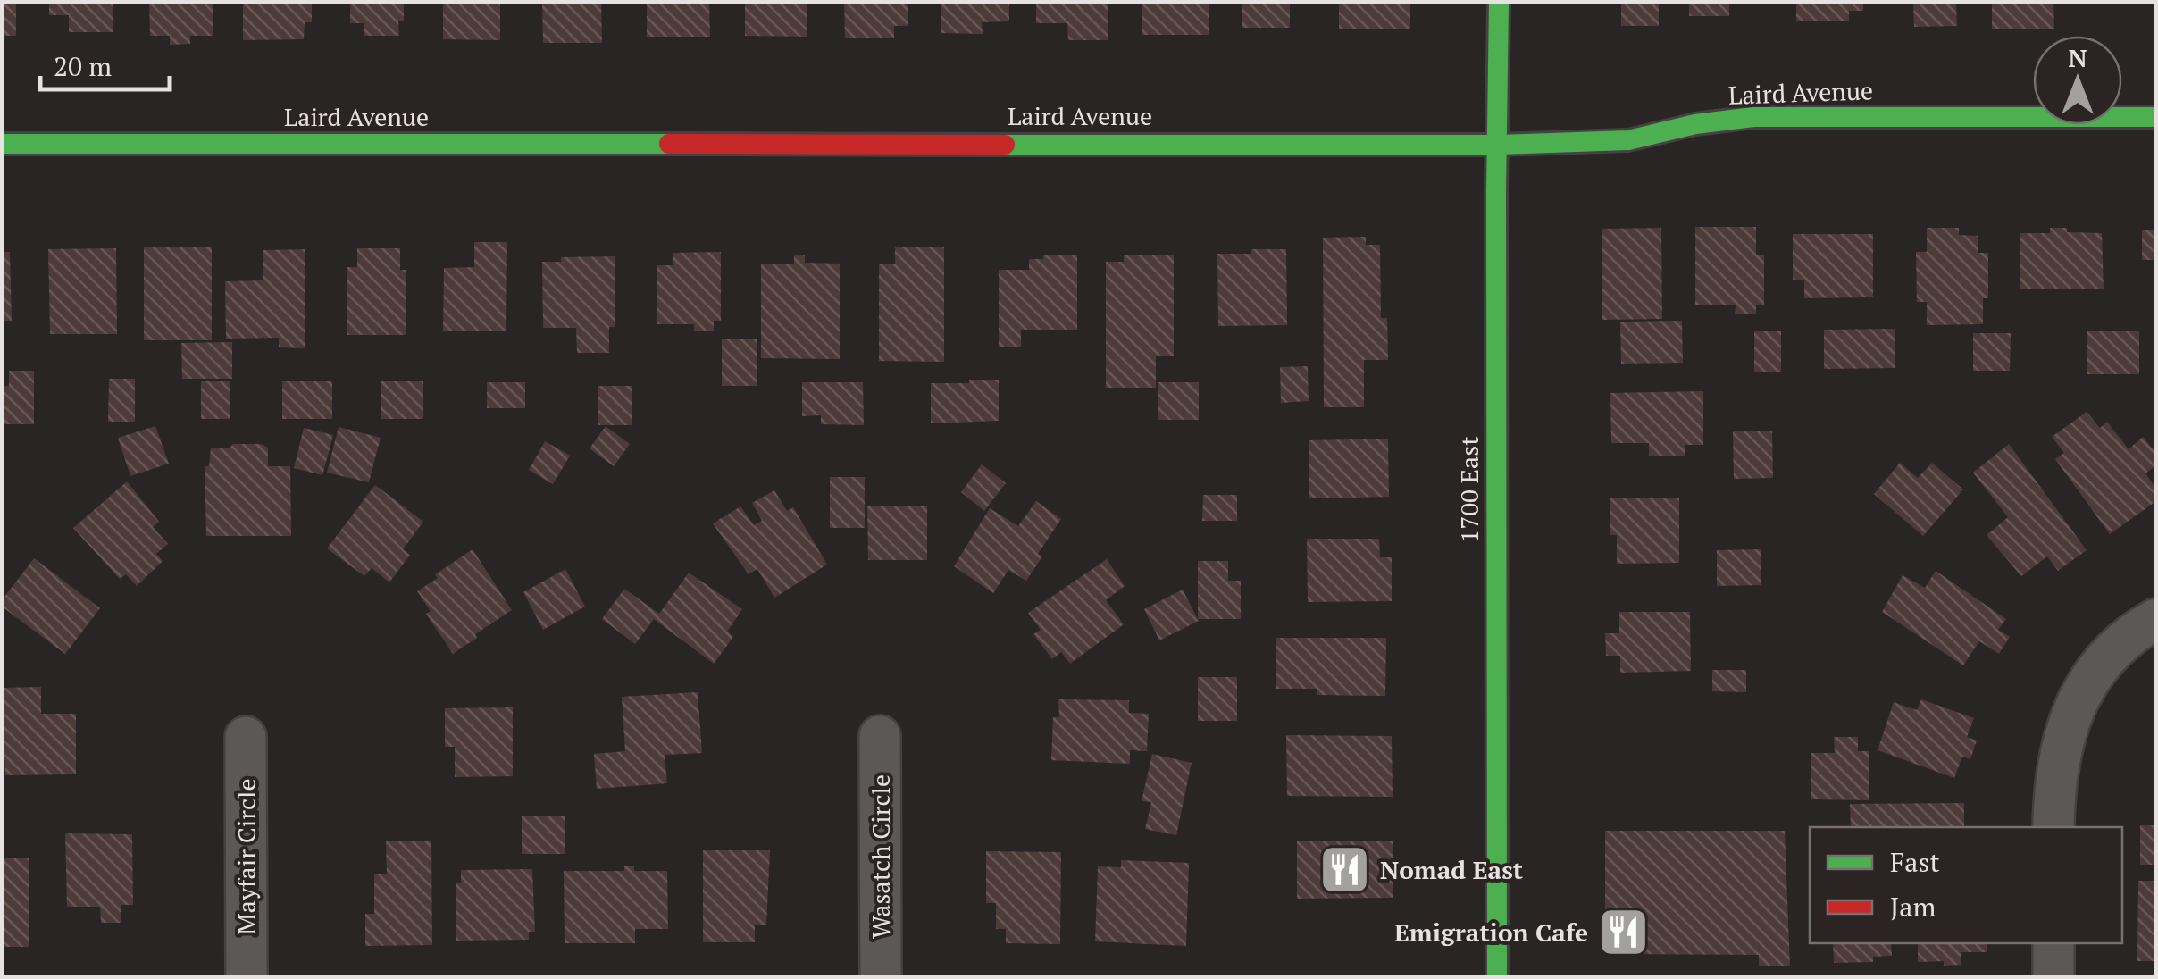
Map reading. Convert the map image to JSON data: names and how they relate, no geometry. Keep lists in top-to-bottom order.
{
  "streets": {
    "street": [
      "Laird Avenue",
      "1700 East",
      "Mayfair Circle",
      "Wasatch Circle"
    ]
  },
  "crossings": [
    ["Laird Avenue", "1700 East"]
  ],
  "places": {
    "restaurant": ["Nomad East", "Emigration Cafe"]
  },
  "legend": ["Fast", "Jam"],
  "scale_bar": "20 m",
  "north": "top"
}
